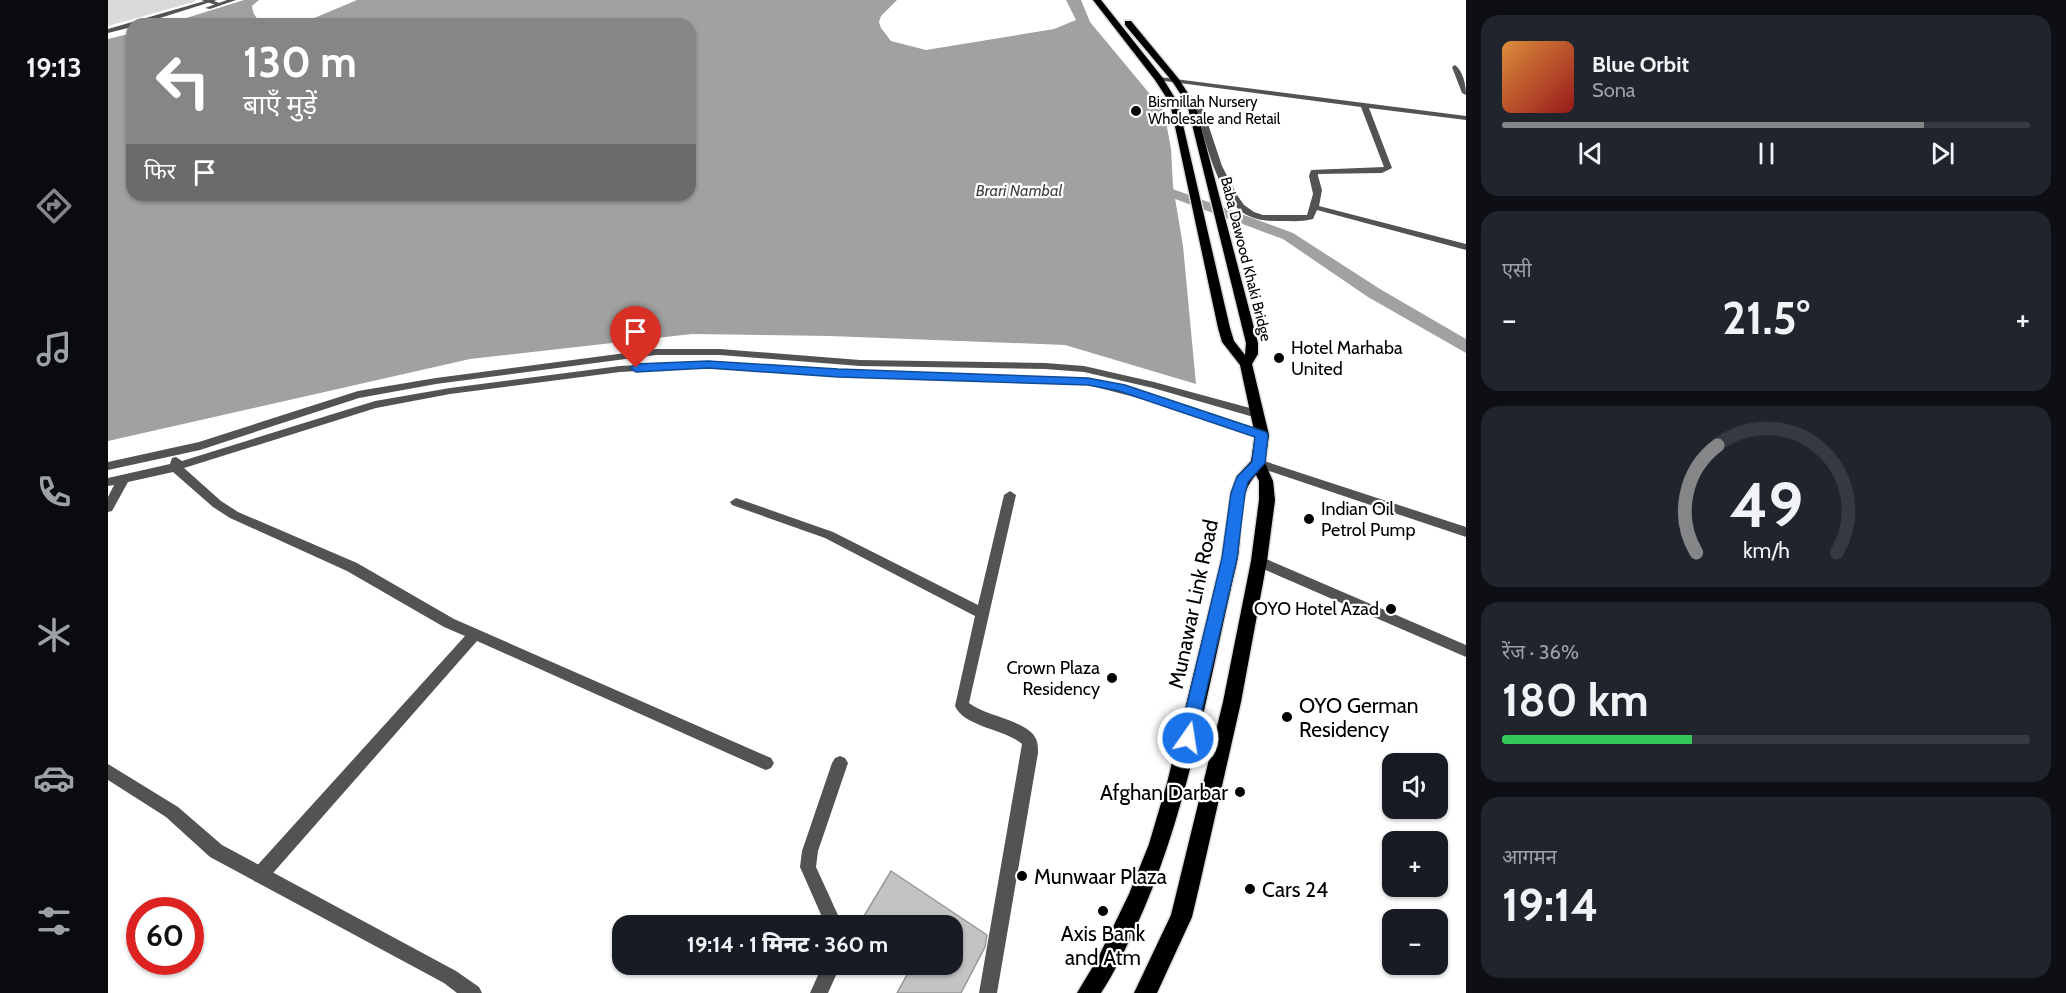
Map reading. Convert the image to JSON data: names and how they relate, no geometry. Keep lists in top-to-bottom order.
{
  "streets": {
    "main road": ["Baba Dawood Khaki Bridge", "Munawar Link Road"]
  },
  "crossings": [
    ["Baba Dawood Khaki Bridge", "Munawar Link Road"]
  ],
  "water": ["Brari Nambal"],
  "places": [
    "Bismillah Nursery Wholesale and Retail",
    "Hotel Marhaba United",
    "Indian Oil Petrol Pump",
    "OYO Hotel Azad",
    "Crown Plaza Residency",
    "OYO German Residency",
    "Afghan Darbar",
    "Munwaar Plaza",
    "Cars 24",
    "Axis Bank and Atm"
  ],
  "page": {
    "tabs": "19:13",
    "turn": ["130 m", "बाएँ मुड़ें"],
    "song": ["Blue Orbit", "Sona"],
    "then": "फिर",
    "tile": [
      "एसी",
      ["रेंज · 36%", "180 km"],
      ["आगमन", "19:14"]
    ],
    "heat": ["−", "21.5°", "+"],
    "map_buttons": ["+", "−"],
    "limit": "60",
    "trip": "19:14 · 1 मिनट · 360 m",
    "gauge": ["49", "km/h"]
  }
}
